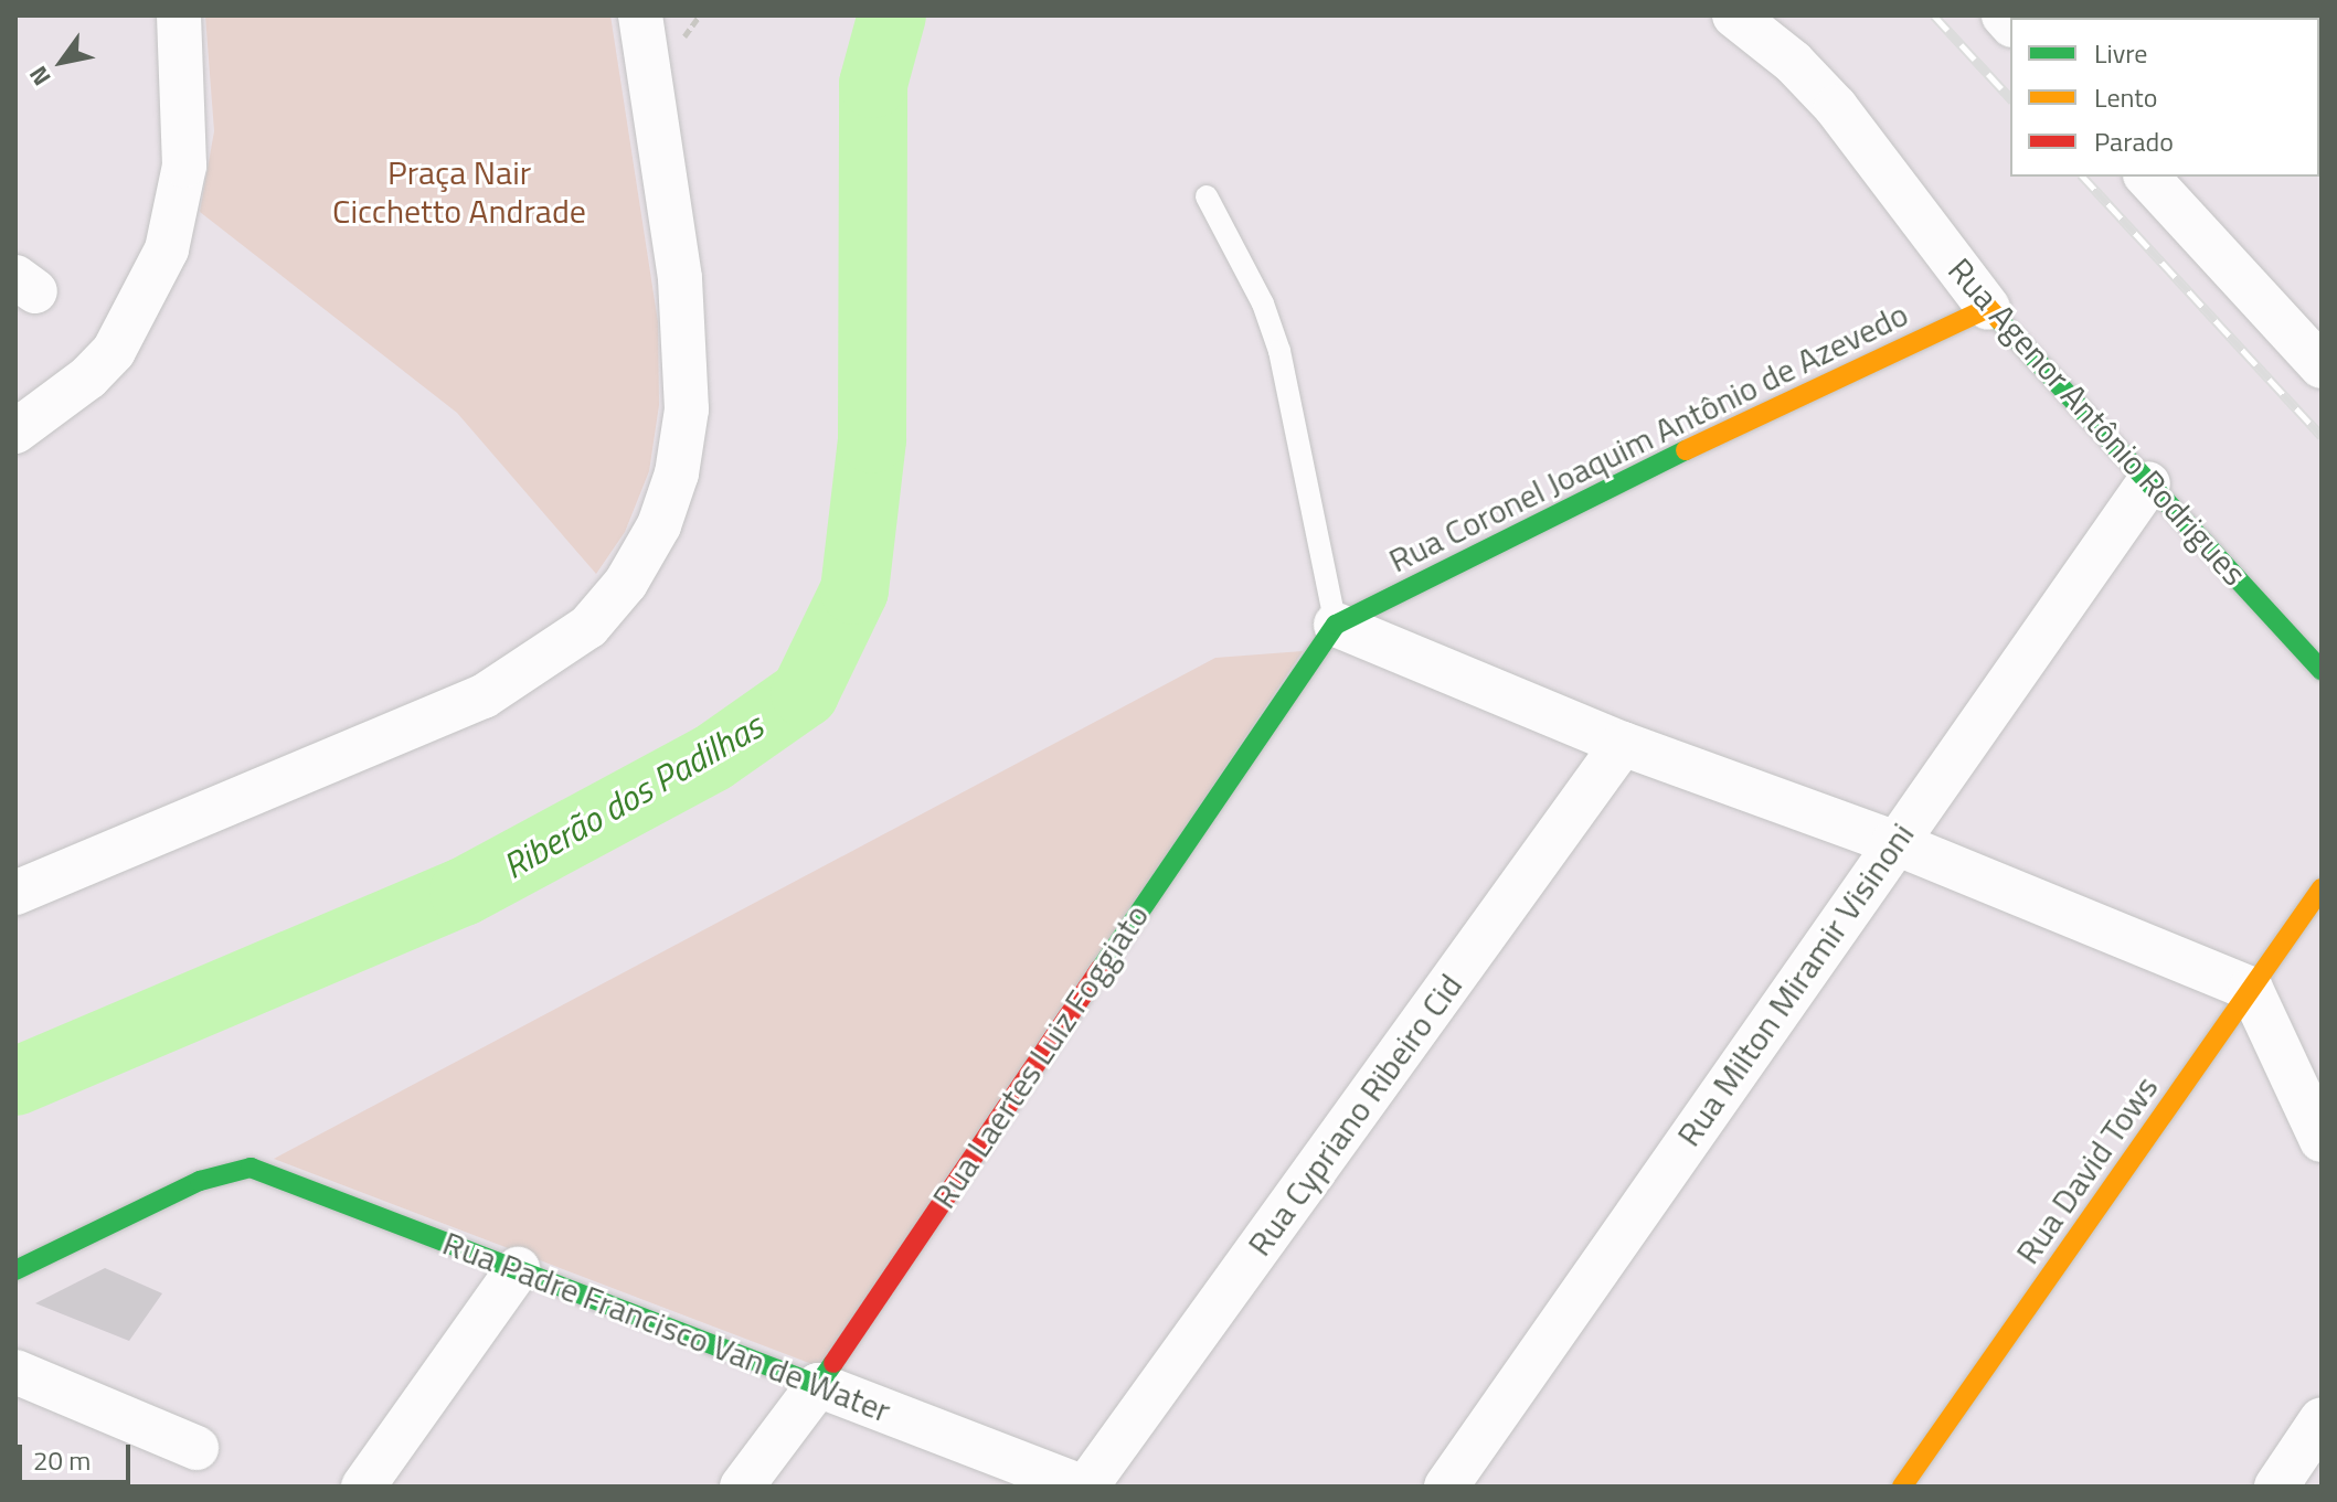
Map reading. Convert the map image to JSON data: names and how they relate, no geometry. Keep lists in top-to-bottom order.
{
  "streets": {
    "street": [
      "Rua Agenor Antônio Rodrigues",
      "Rua Coronel Joaquim Antônio de Azevedo",
      "Rua Milton Miramir Visinoni",
      "Rua Laertes Luiz Foggiato",
      "Rua Cypriano Ribeiro Cid",
      "Rua David Tows",
      "Rua Padre Francisco Van de Water"
    ]
  },
  "crossings": [
    ["Rua Agenor Antônio Rodrigues", "Rua Coronel Joaquim Antônio de Azevedo"],
    ["Rua Agenor Antônio Rodrigues", "Rua Milton Miramir Visinoni"],
    ["Rua Coronel Joaquim Antônio de Azevedo", "Rua Laertes Luiz Foggiato"],
    ["Rua Laertes Luiz Foggiato", "Rua Padre Francisco Van de Water"],
    ["Rua Cypriano Ribeiro Cid", "Rua Padre Francisco Van de Water"]
  ],
  "water": ["Riberão dos Padilhas"],
  "parks": ["Praça Nair Cicchetto Andrade"],
  "legend": ["Livre", "Lento", "Parado"],
  "scale_bar": "20 m",
  "north": "bottom left"
}
